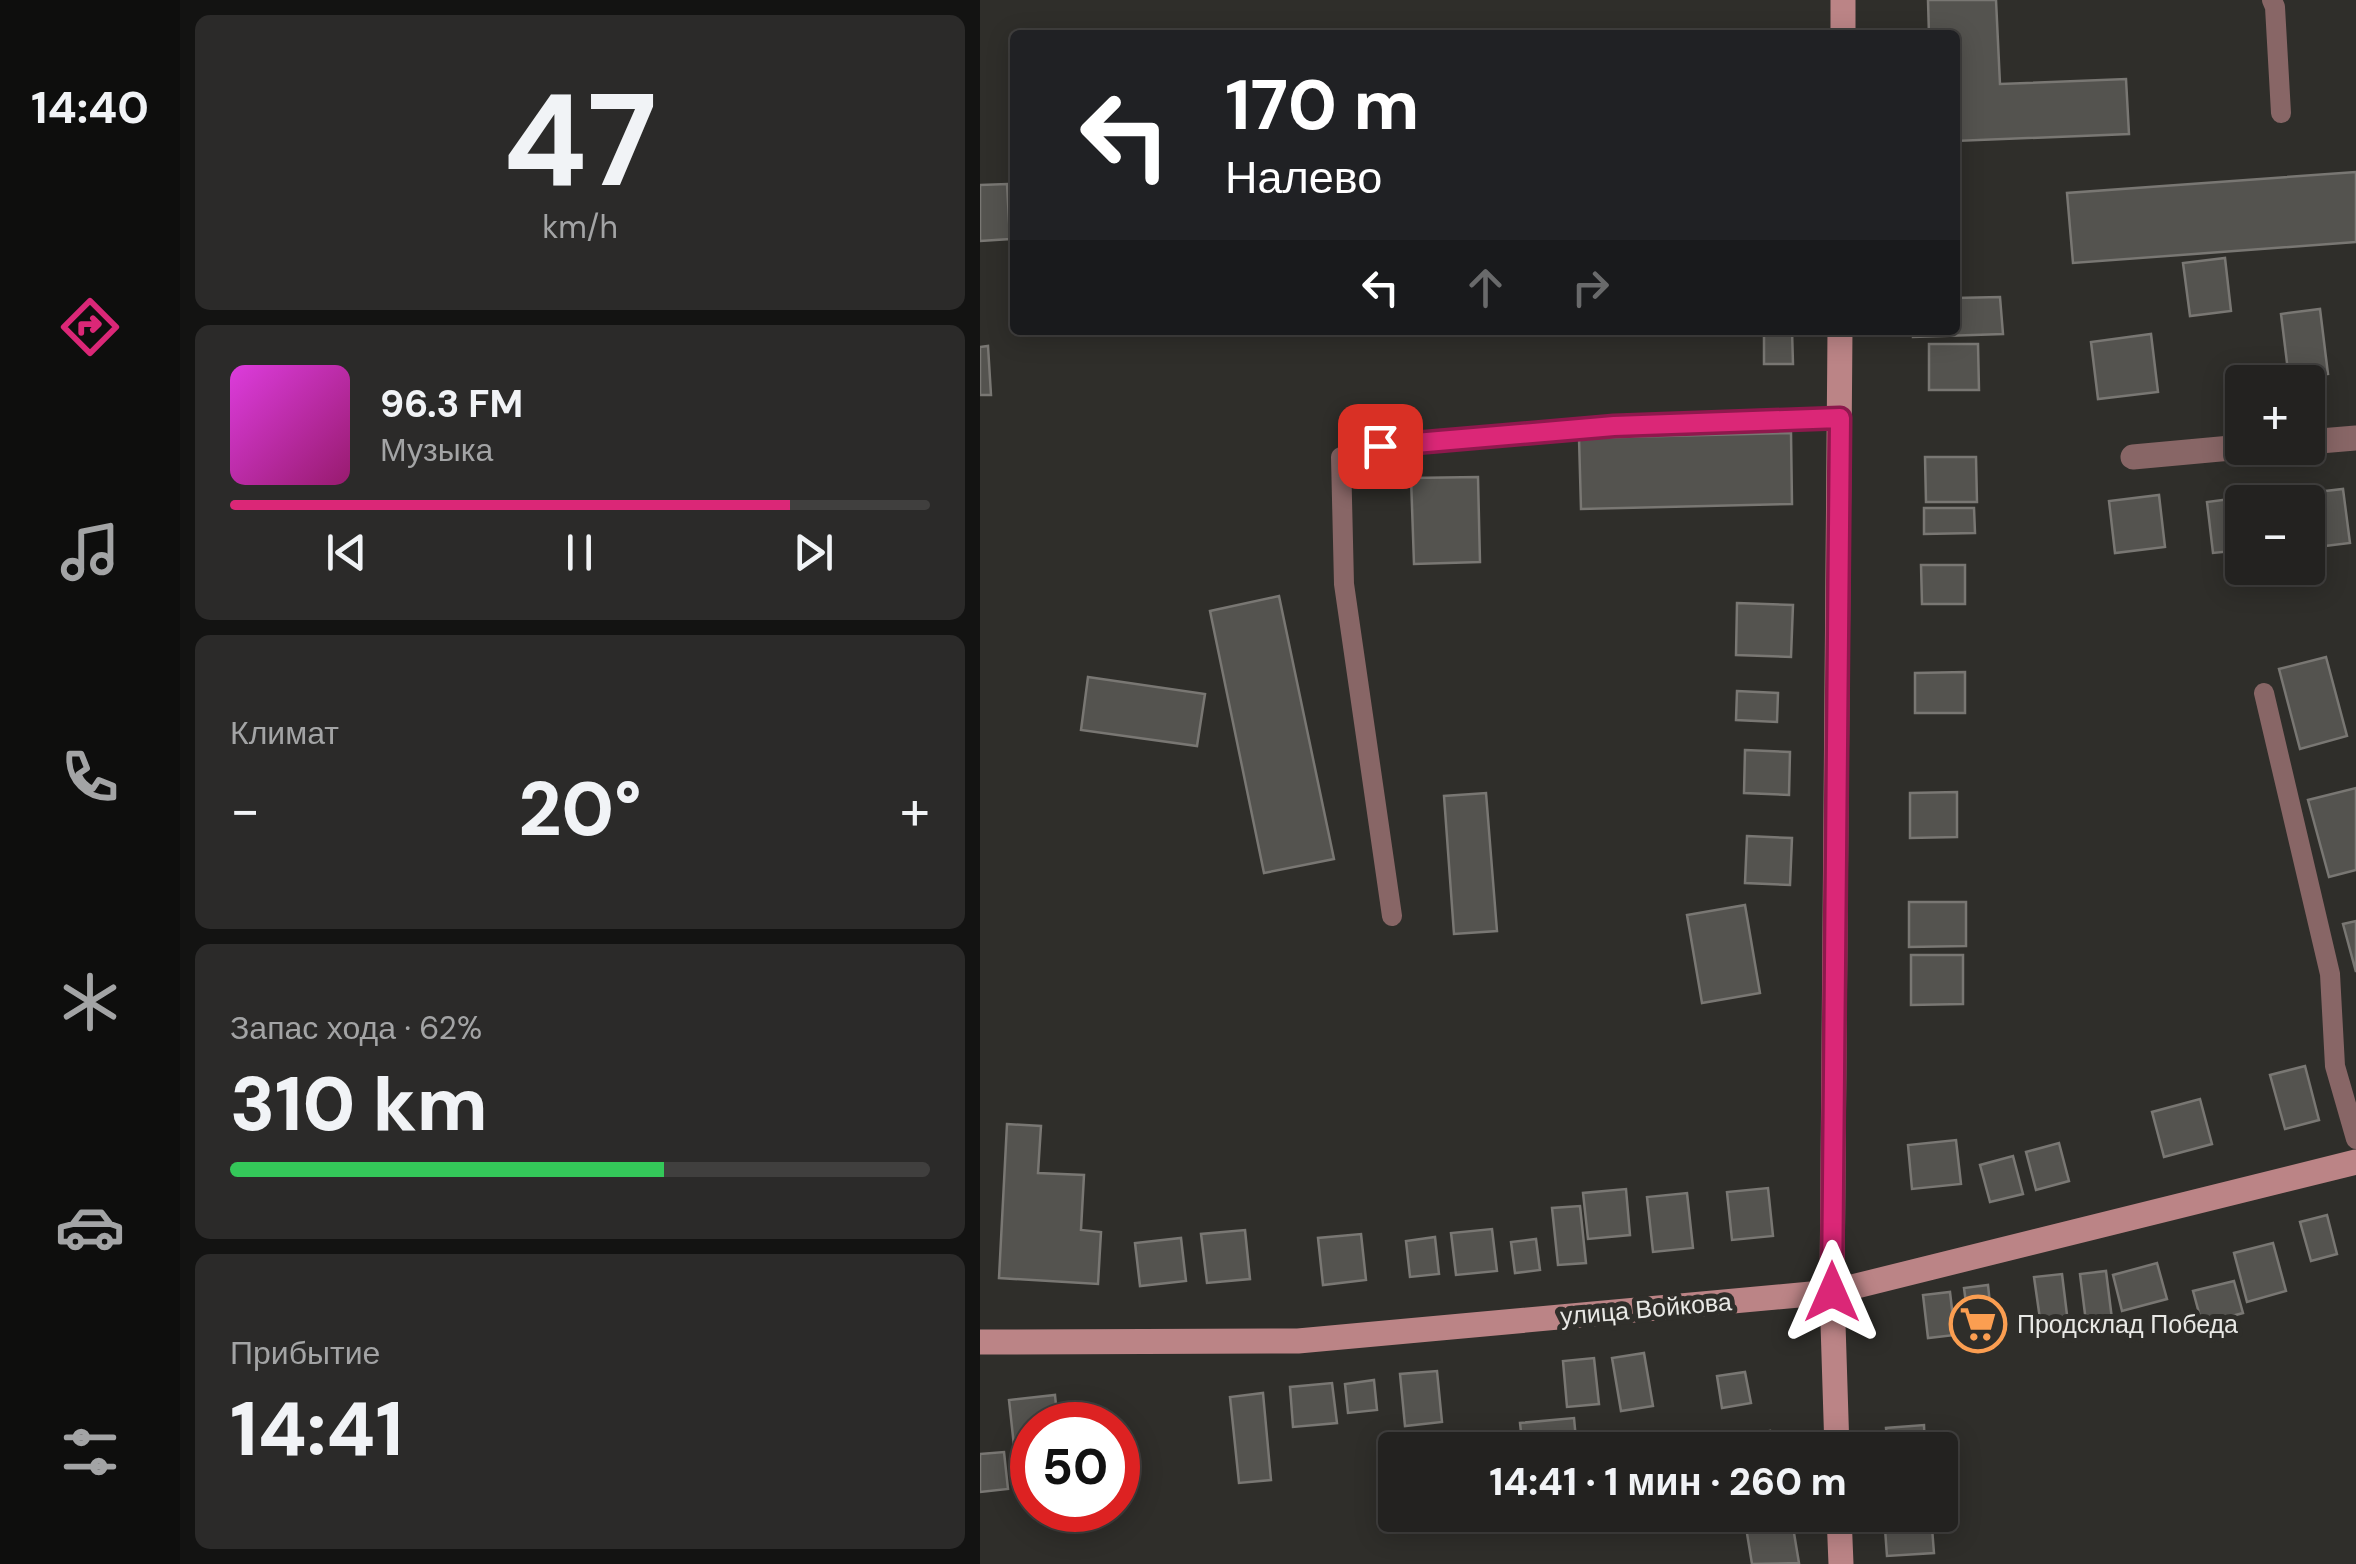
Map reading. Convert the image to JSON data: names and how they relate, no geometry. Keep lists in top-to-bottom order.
{
  "streets": {
    "main road": ["улица Войкова"]
  },
  "places": {
    "supermarket": ["Продсклад Победа"]
  },
  "page": {
    "tabs": "14:40",
    "tile": [
      ["47", "km/h"],
      "Климат",
      ["Запас хода · 62%", "310 km"],
      ["Прибытие", "14:41"]
    ],
    "turn": ["170 m", "Налево"],
    "song": ["96.3 FM", "Музыка"],
    "map_buttons": ["+", "−"],
    "heat": ["−", "20°", "+"],
    "limit": "50",
    "trip": "14:41 · 1 мин · 260 m"
  }
}
